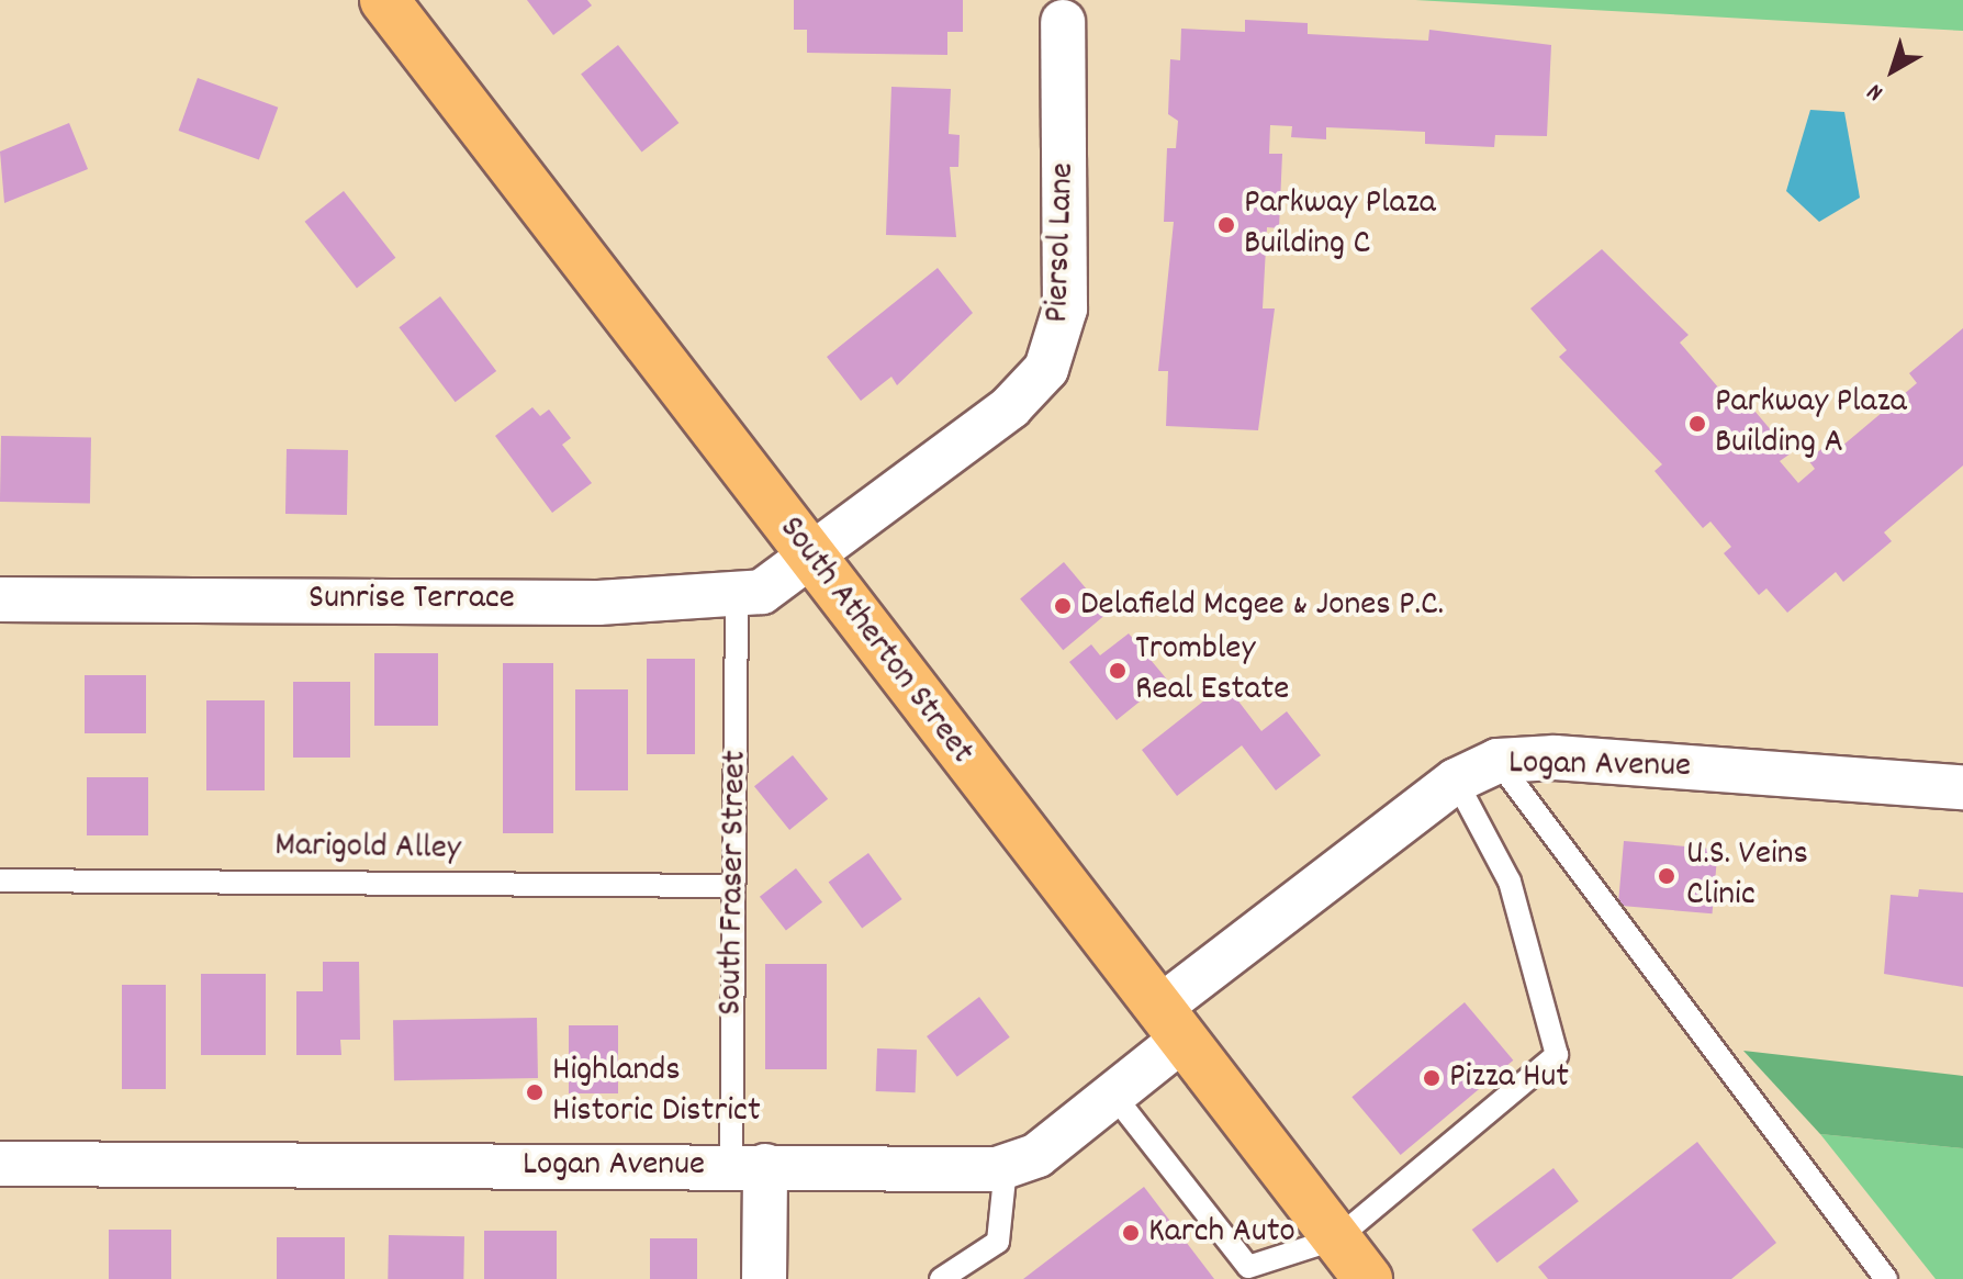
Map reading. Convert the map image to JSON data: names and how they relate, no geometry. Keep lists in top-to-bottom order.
{
  "streets": {
    "main road": ["South Atherton Street"],
    "street": [
      "Piersol Lane",
      "Sunrise Terrace",
      "Logan Avenue",
      "South Fraser Street"
    ],
    "lane": ["Marigold Alley"]
  },
  "crossings": [
    ["Piersol Lane", "Sunrise Terrace"],
    ["Piersol Lane", "South Atherton Street"],
    ["Sunrise Terrace", "South Atherton Street"],
    ["Sunrise Terrace", "South Fraser Street"],
    ["South Atherton Street", "Logan Avenue"],
    ["Logan Avenue", "South Fraser Street"],
    ["Marigold Alley", "South Fraser Street"]
  ],
  "places": [
    "Parkway Plaza Building C",
    "Parkway Plaza Building A",
    "Delafield Mcgee & Jones P.C.",
    "Trombley Real Estate",
    "U.S. Veins Clinic",
    "Pizza Hut",
    "Highlands Historic District",
    "Karch Auto"
  ],
  "north": "bottom left"
}
